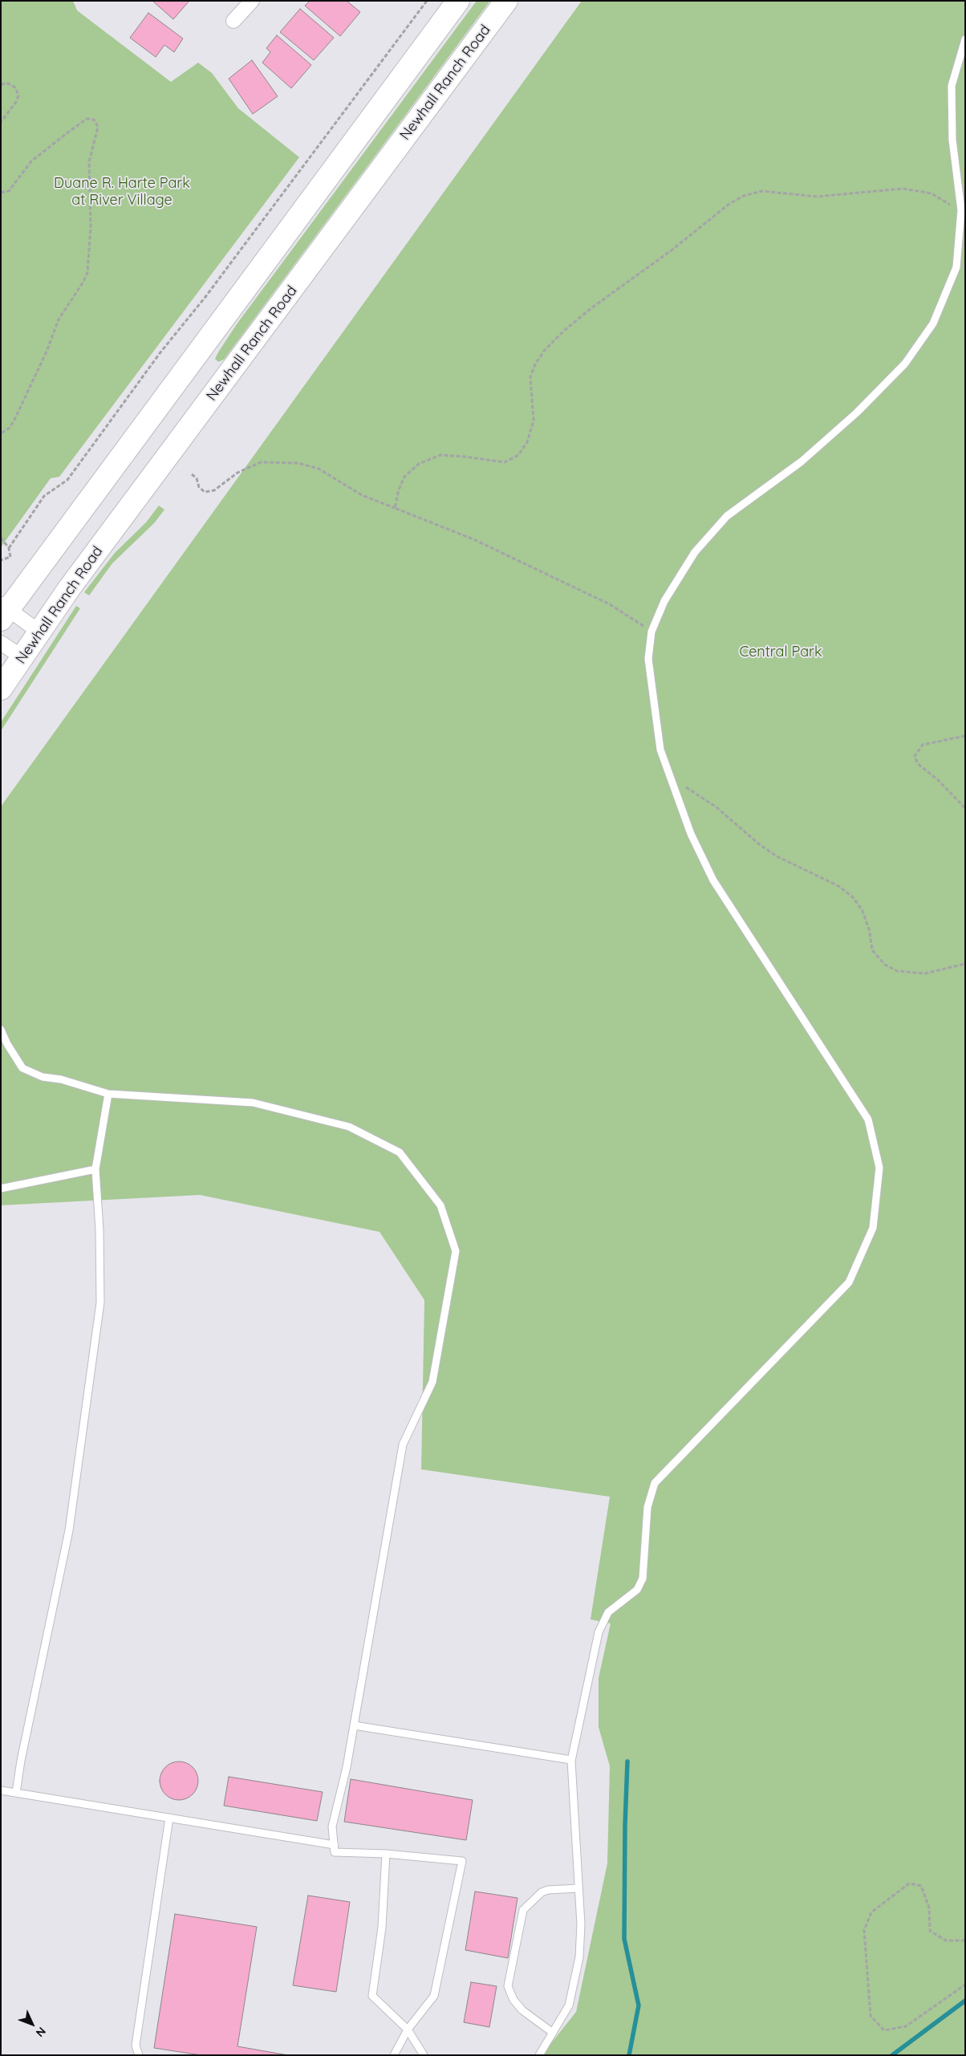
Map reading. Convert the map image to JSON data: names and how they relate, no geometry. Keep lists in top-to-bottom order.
{
  "streets": {
    "main road": ["Newhall Ranch Road"]
  },
  "parks": ["Duane R. Harte Park at River Village", "Central Park"],
  "north": "bottom right"
}
